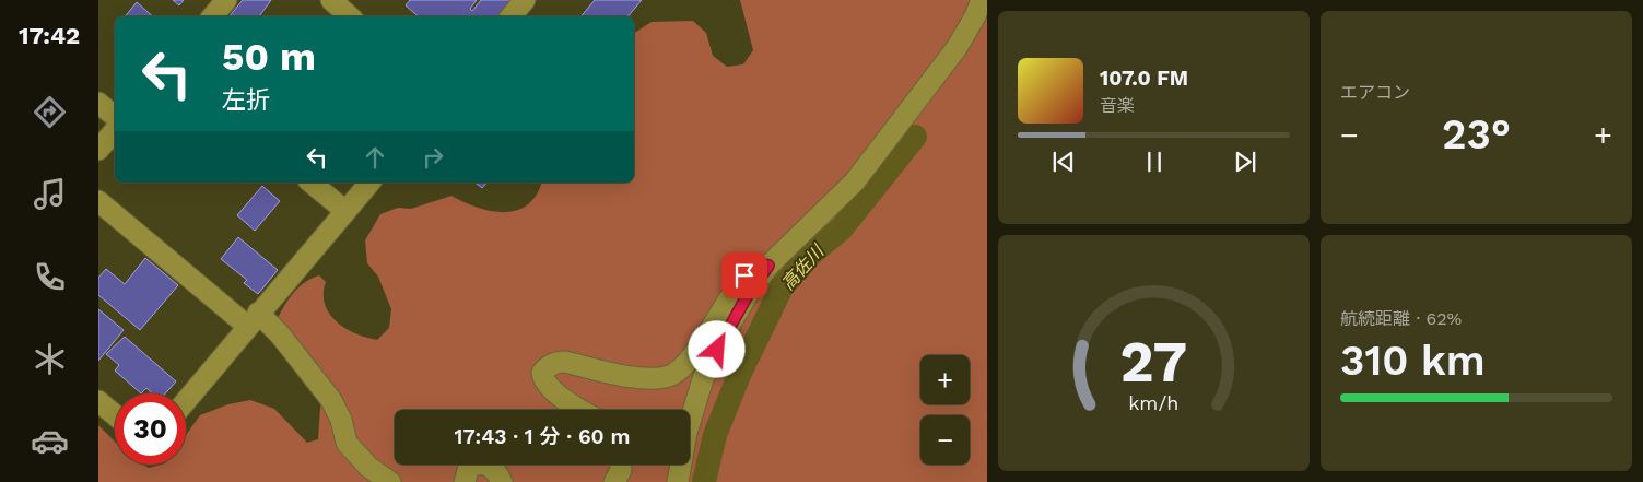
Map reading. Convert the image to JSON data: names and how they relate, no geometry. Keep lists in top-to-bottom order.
{
  "water": ["高佐川"],
  "page": {
    "tabs": "17:42",
    "tile": [
      "エアコン",
      ["航続距離 · 62%", "310 km"]
    ],
    "turn": ["50 m", "左折"],
    "song": ["107.0 FM", "音楽"],
    "heat": ["−", "23°", "+"],
    "map_buttons": ["+", "−"],
    "limit": "30",
    "trip": "17:43 · 1 分 · 60 m",
    "gauge": ["27", "km/h"]
  }
}
